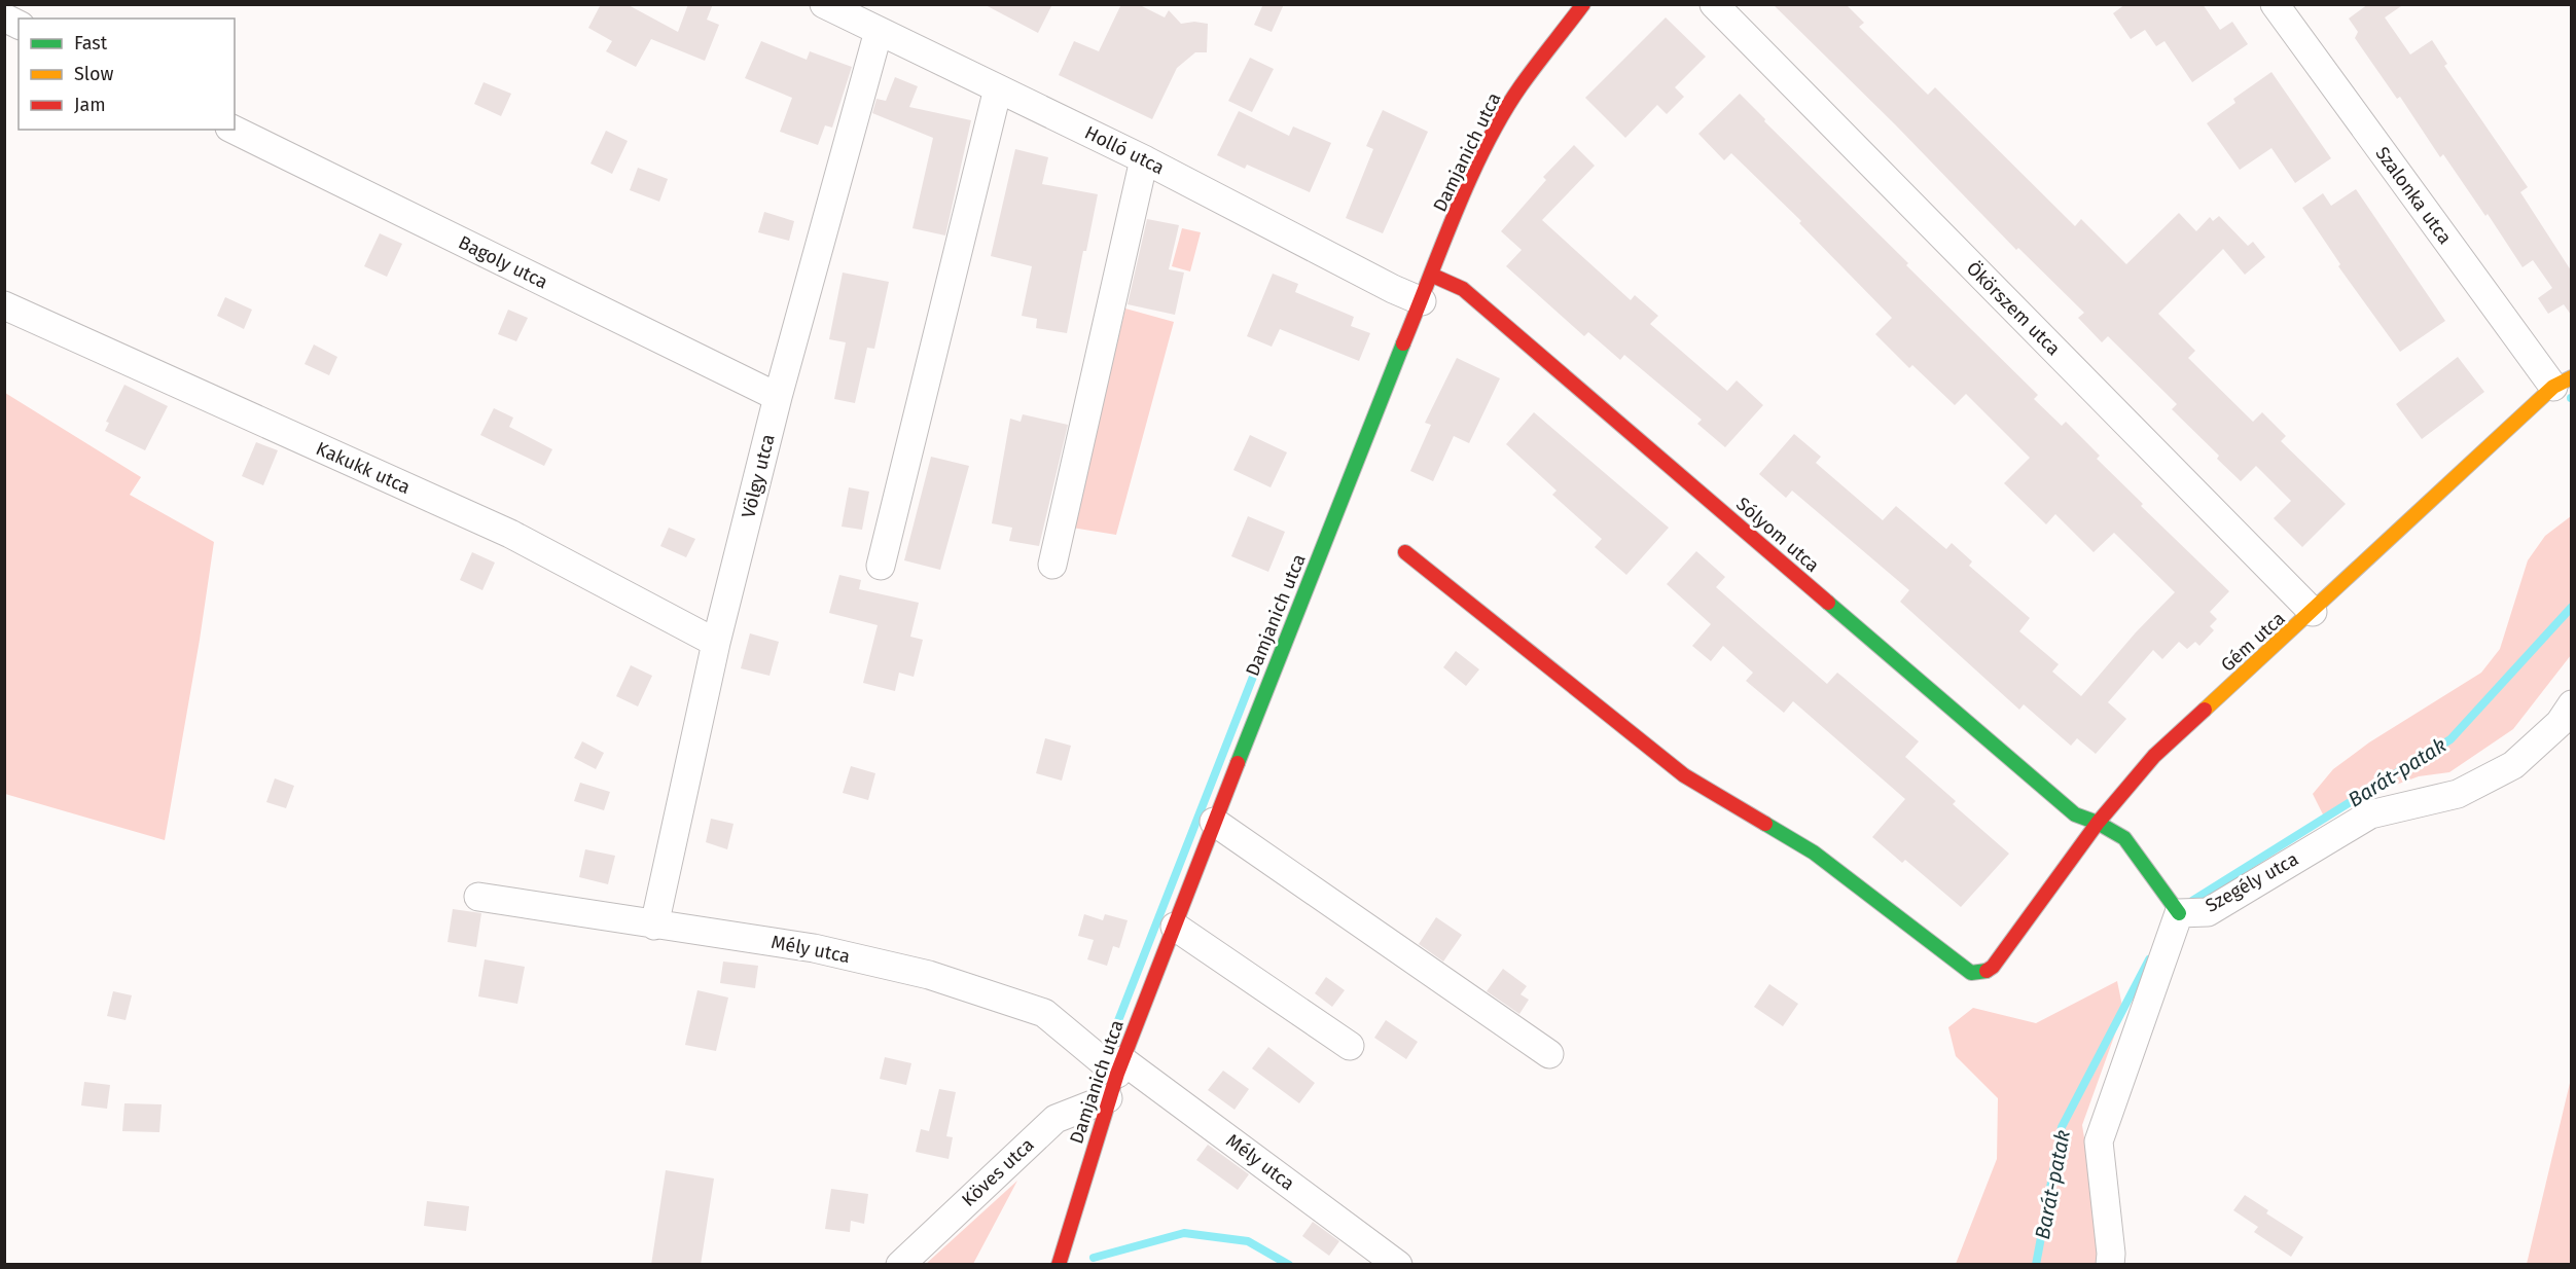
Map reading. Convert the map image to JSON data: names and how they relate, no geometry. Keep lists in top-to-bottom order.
{
  "streets": {
    "street": [
      "Holló utca",
      "Damjanich utca",
      "Szalonka utca",
      "Bagoly utca",
      "Ökörszem utca",
      "Kakukk utca",
      "Völgy utca",
      "Sólyom utca",
      "Gém utca",
      "Szegély utca",
      "Mély utca",
      "Köves utca"
    ]
  },
  "crossings": [
    ["Holló utca", "Damjanich utca"],
    ["Holló utca", "Völgy utca"],
    ["Damjanich utca", "Sólyom utca"],
    ["Damjanich utca", "Mély utca"],
    ["Damjanich utca", "Köves utca"],
    ["Szalonka utca", "Gém utca"],
    ["Bagoly utca", "Völgy utca"],
    ["Ökörszem utca", "Gém utca"],
    ["Kakukk utca", "Völgy utca"],
    ["Völgy utca", "Mély utca"],
    ["Sólyom utca", "Gém utca"],
    ["Sólyom utca", "Szegély utca"],
    ["Mély utca", "Köves utca"]
  ],
  "water": ["Barát-patak"],
  "legend": ["Fast", "Slow", "Jam"]
}
